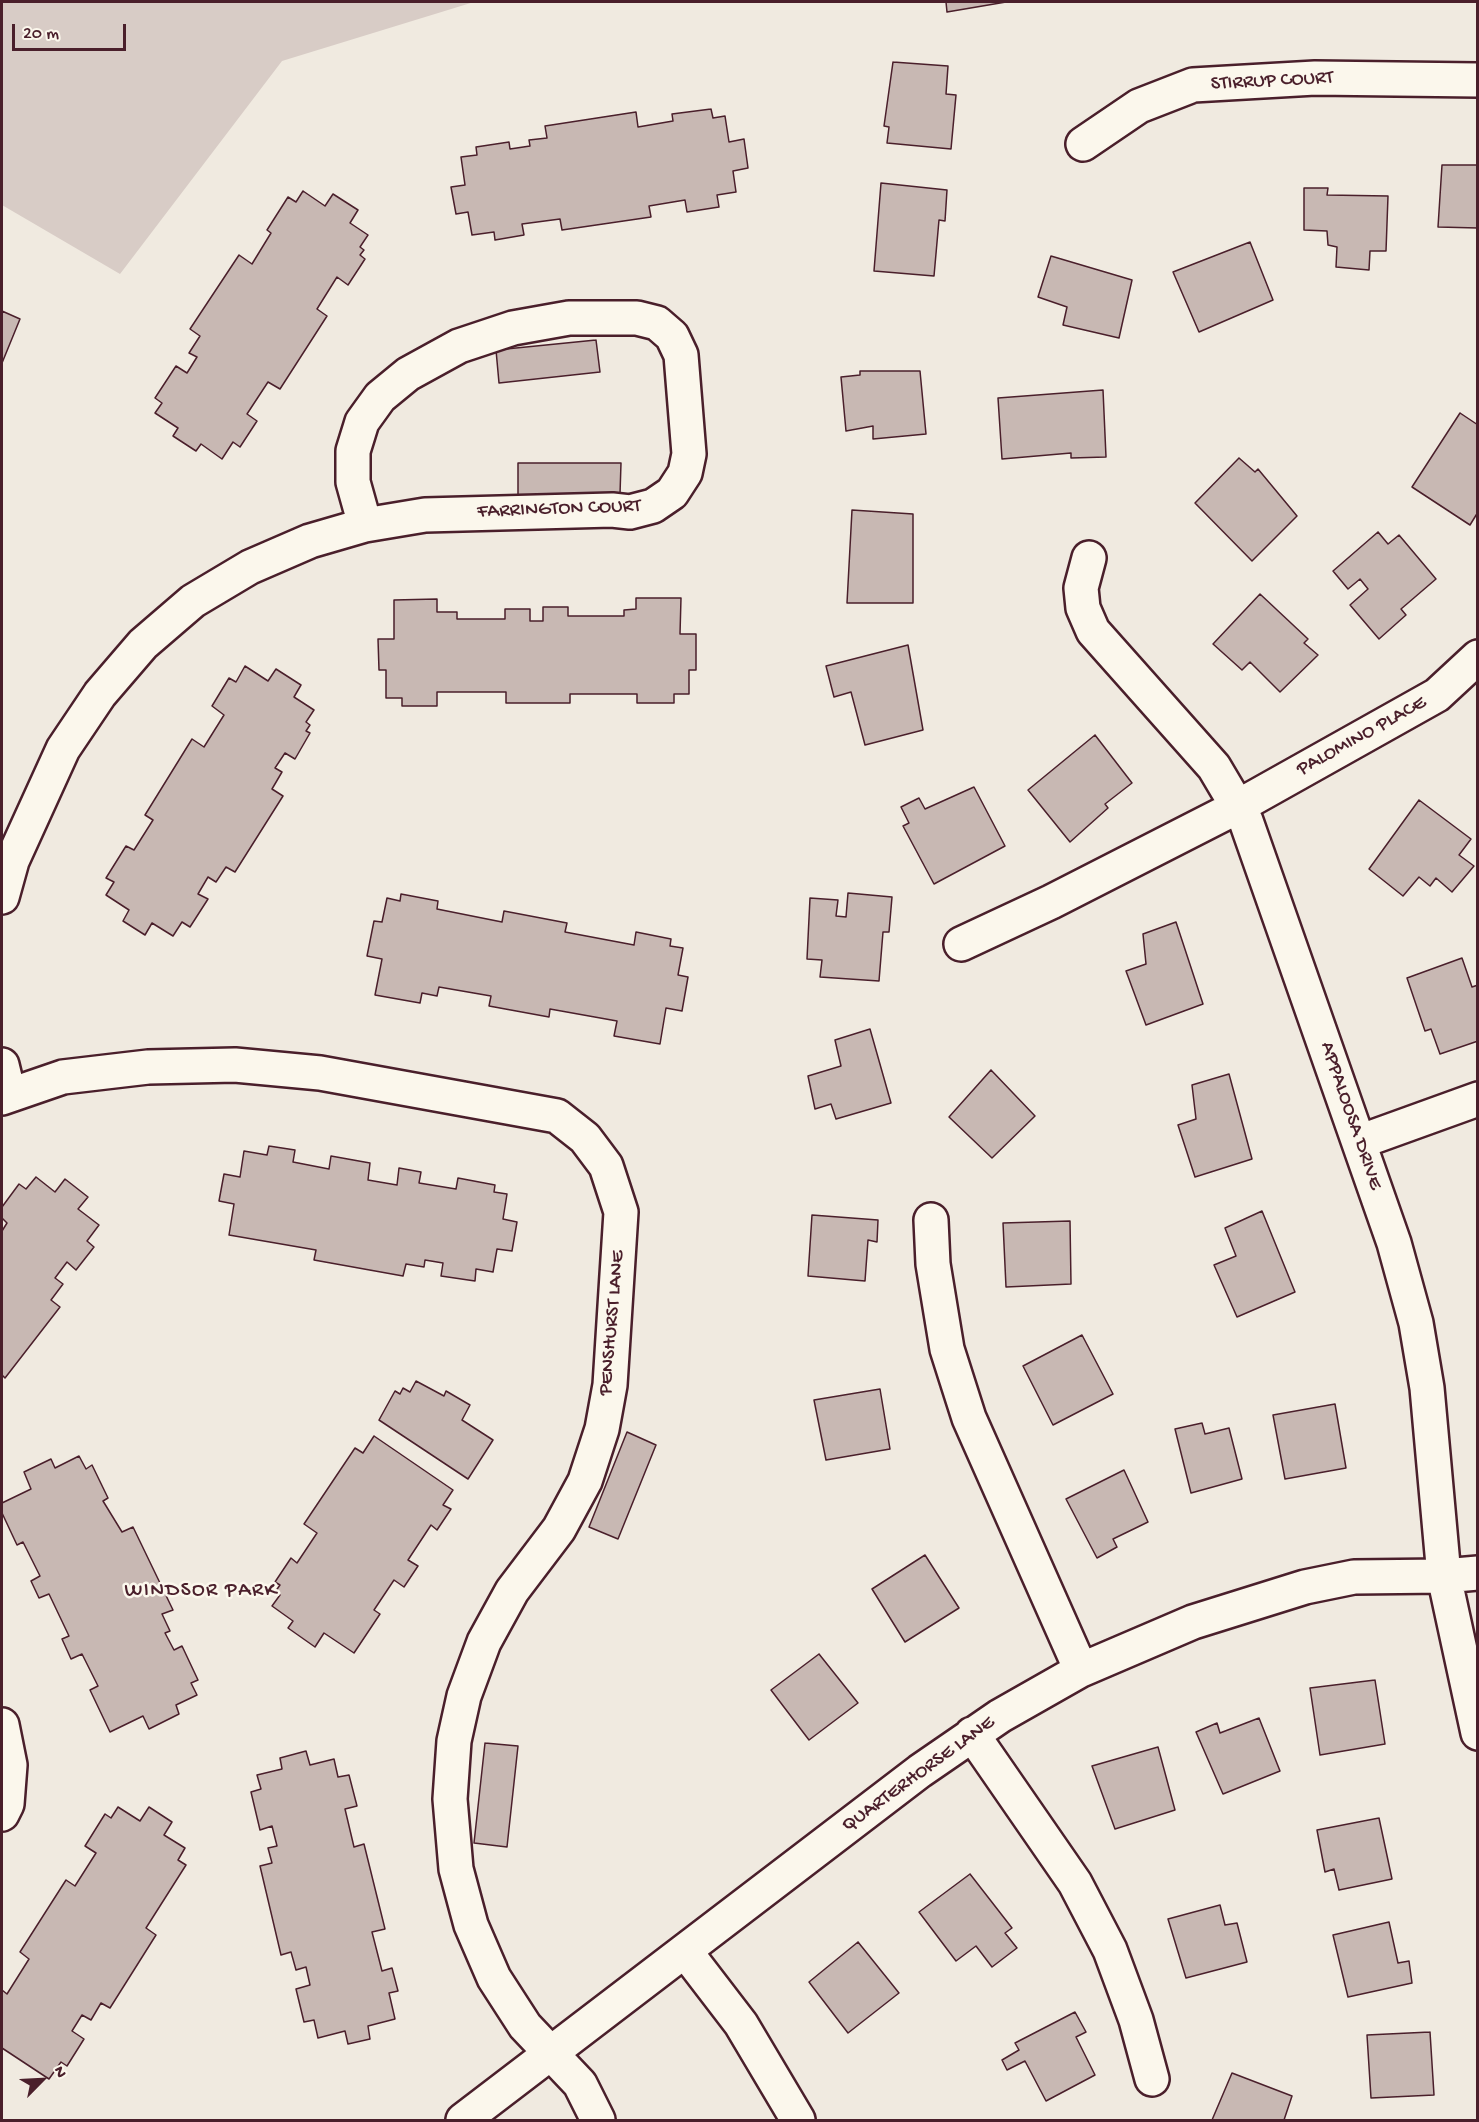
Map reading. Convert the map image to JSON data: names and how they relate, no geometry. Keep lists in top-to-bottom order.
{
  "streets": {
    "street": [
      "STIRRUP COURT",
      "FARRINGTON COURT",
      "PALOMINO PLACE",
      "APPALOOSA DRIVE",
      "PENSHURST LANE",
      "QUARTERHORSE LANE"
    ]
  },
  "crossings": [
    ["PALOMINO PLACE", "APPALOOSA DRIVE"],
    ["APPALOOSA DRIVE", "QUARTERHORSE LANE"],
    ["PENSHURST LANE", "QUARTERHORSE LANE"]
  ],
  "districts": ["WINDSOR PARK"],
  "scale_bar": "20 m",
  "north": "top right"
}
